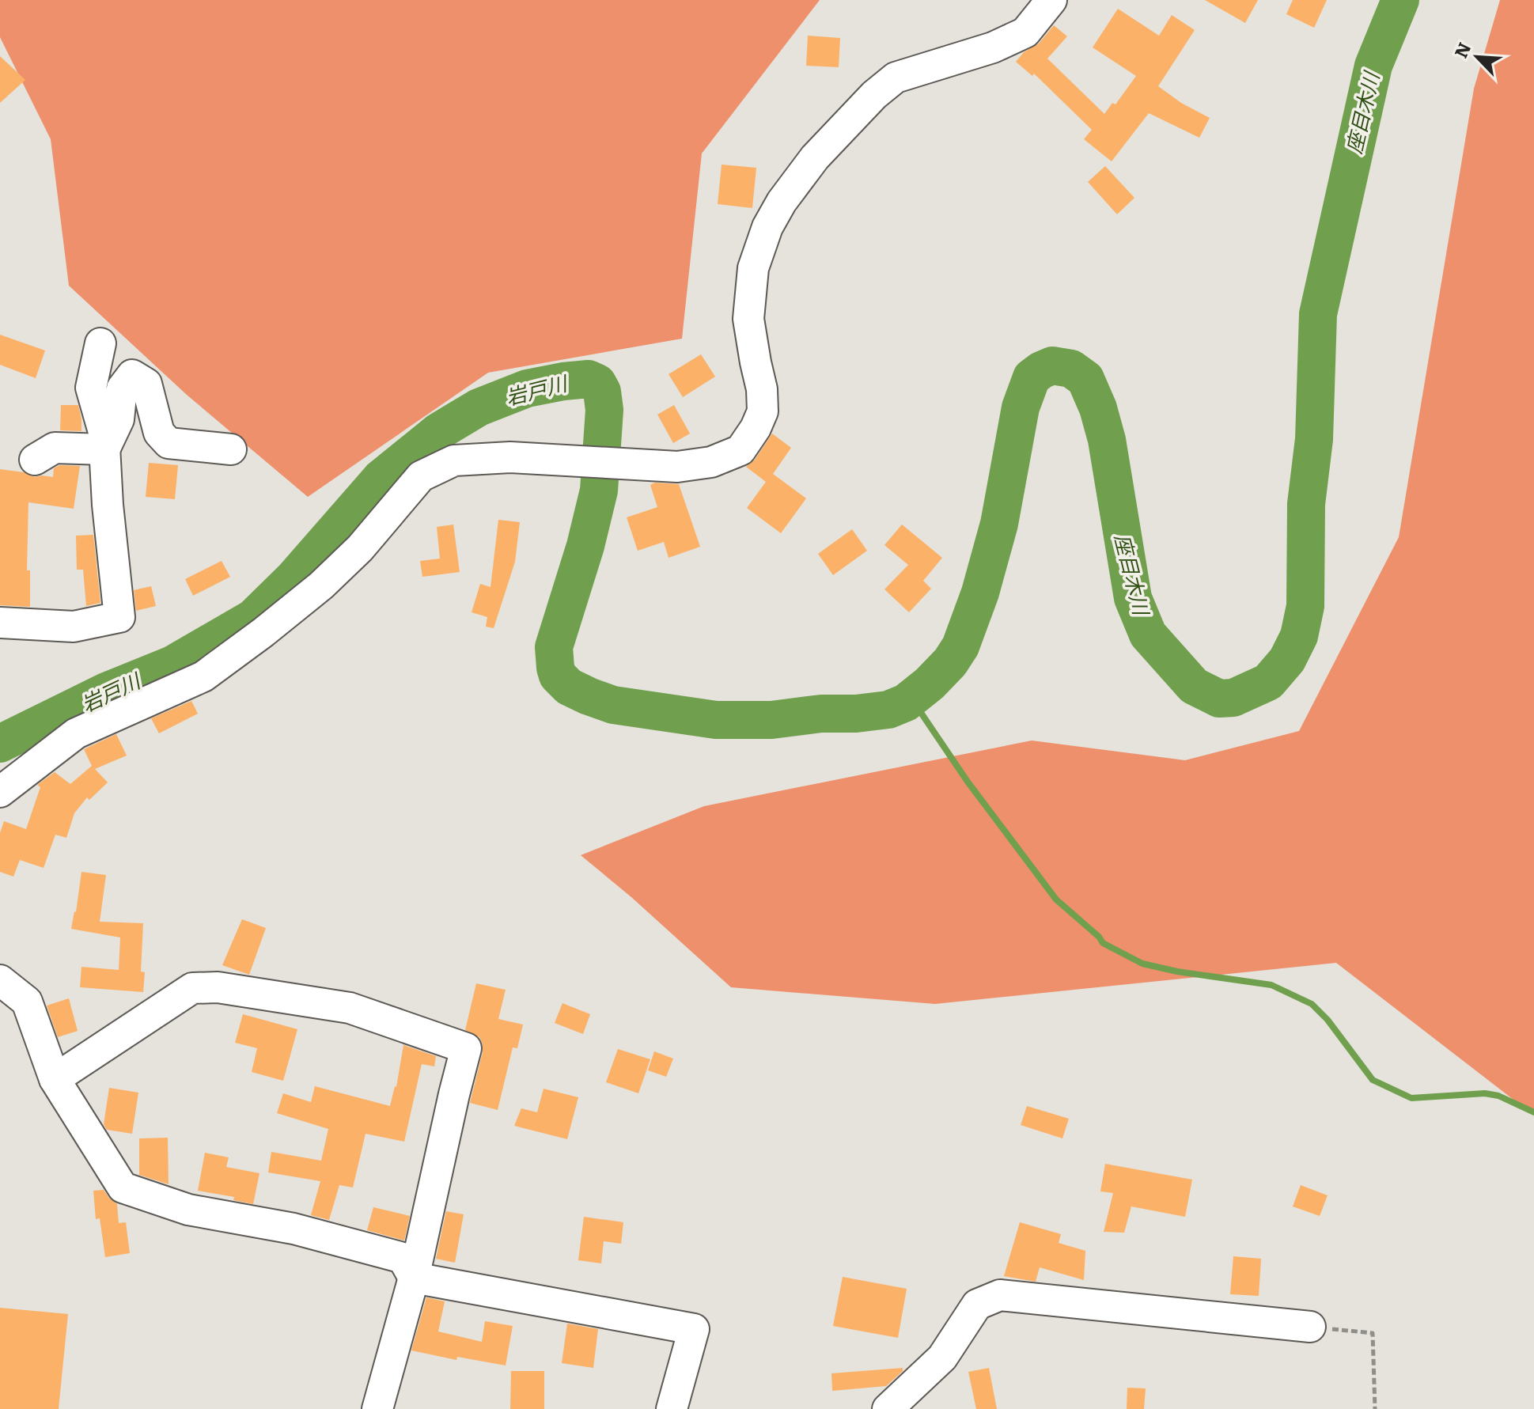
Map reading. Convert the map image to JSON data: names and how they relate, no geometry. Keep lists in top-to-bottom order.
{
  "water": ["座目木川", "岩戸川"],
  "north": "top left"
}
